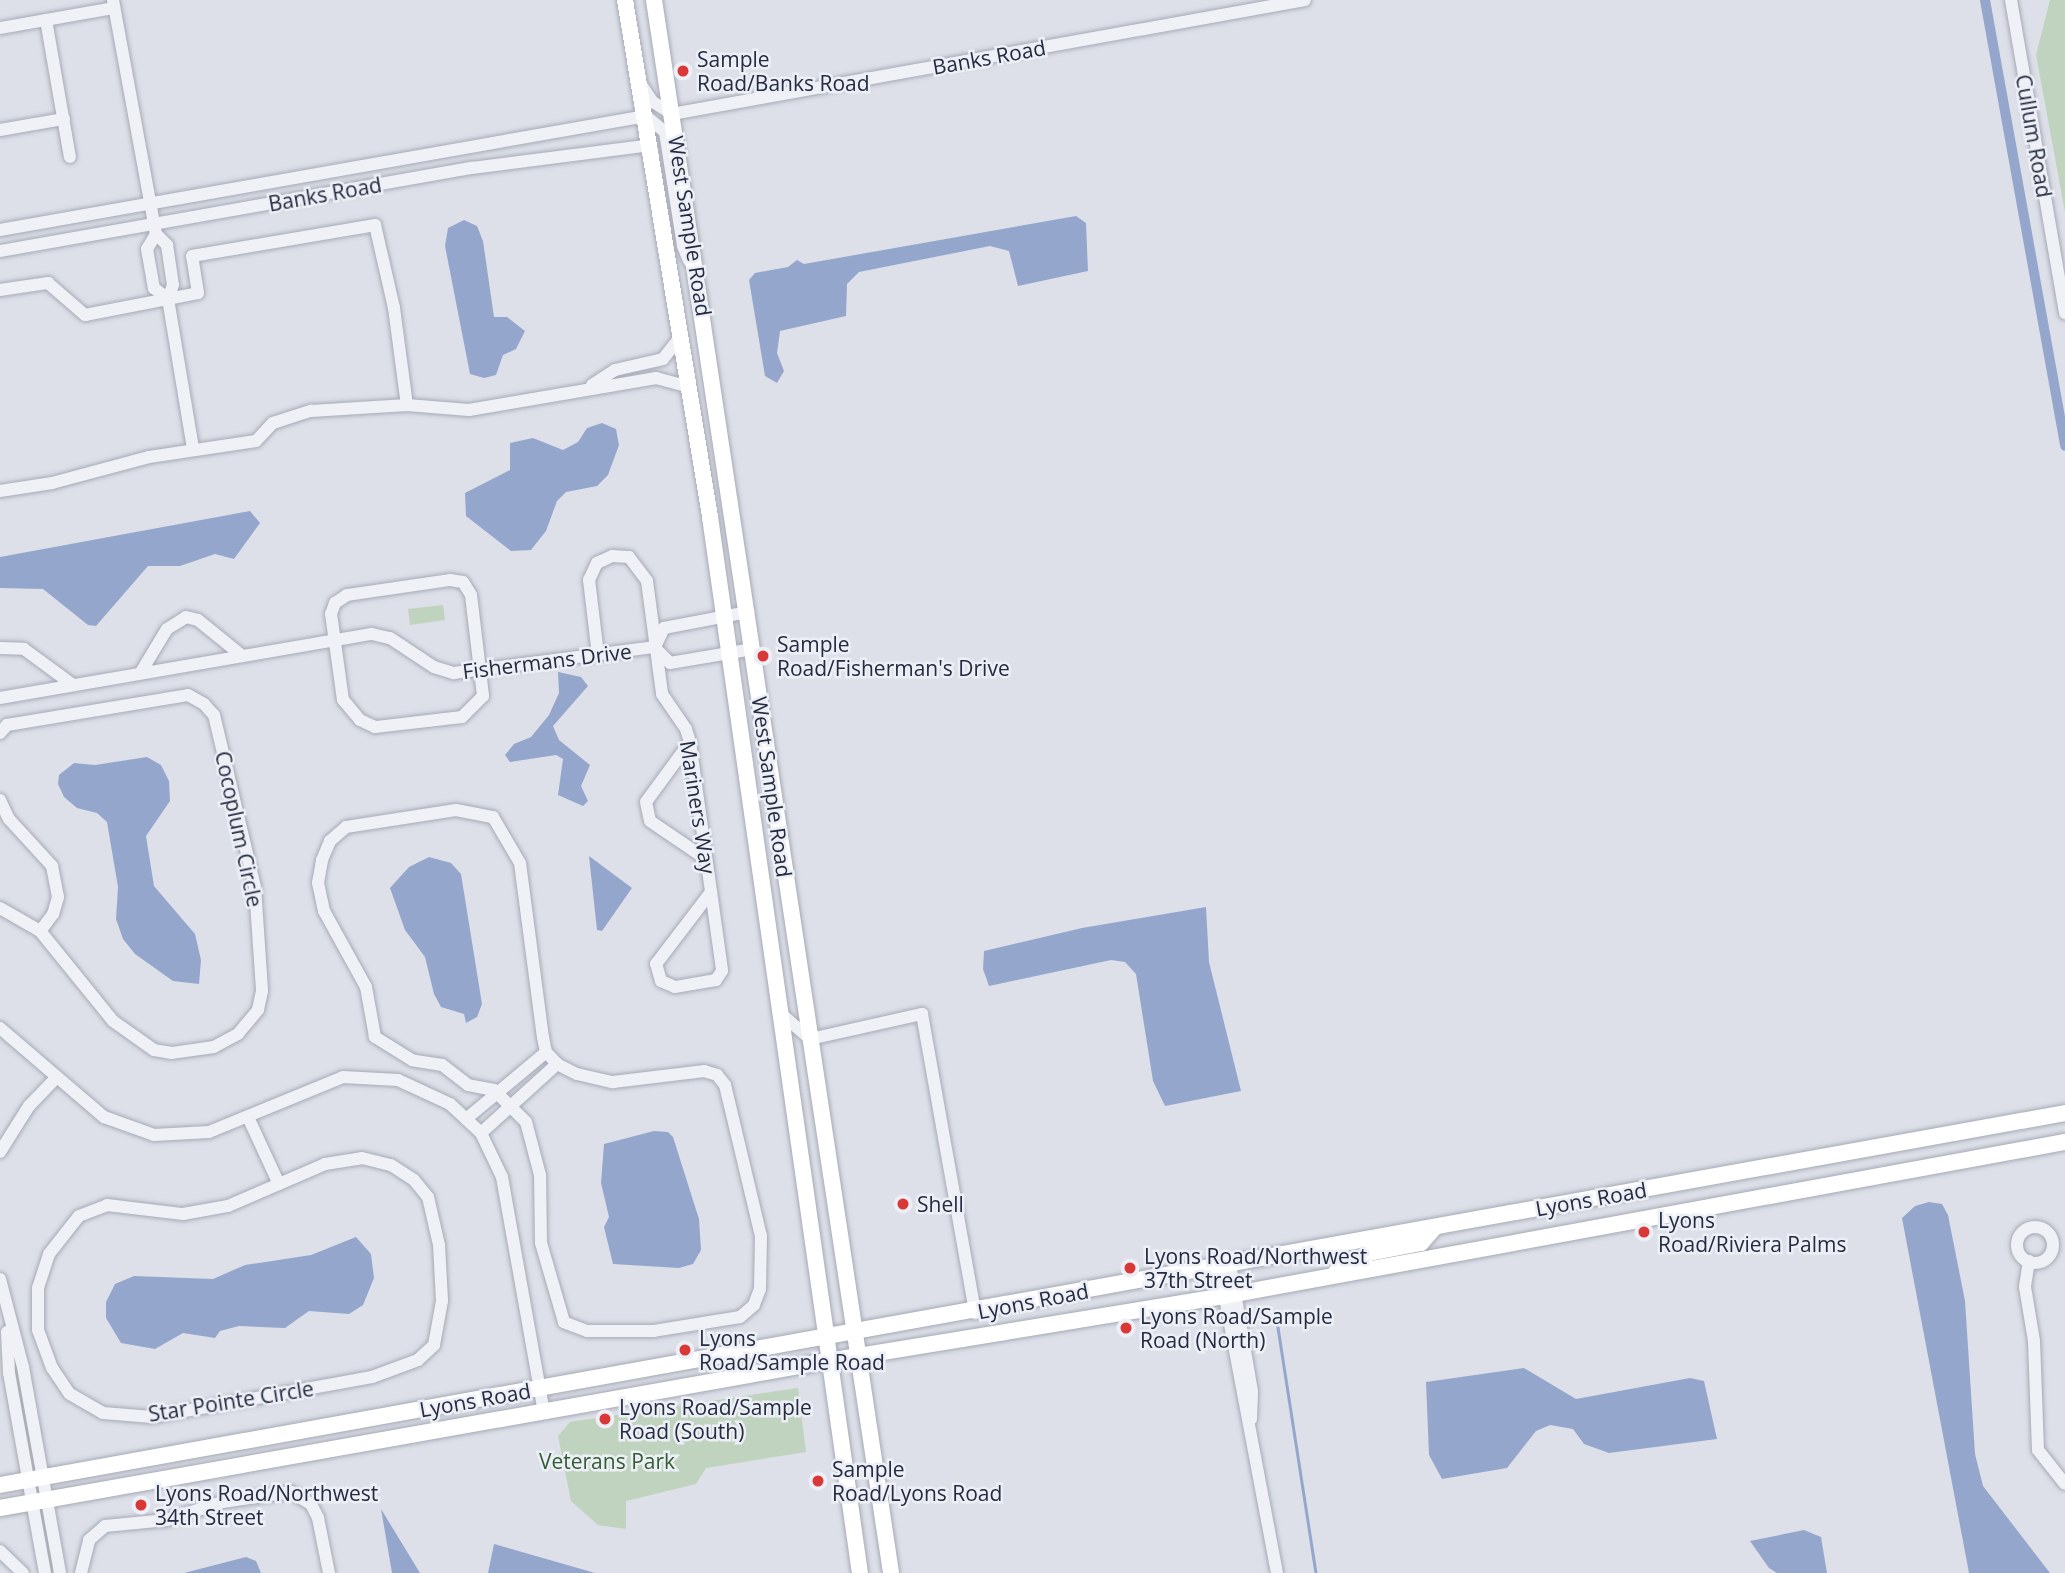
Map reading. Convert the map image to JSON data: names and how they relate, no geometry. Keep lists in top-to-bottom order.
{
  "streets": {
    "main road": ["West Sample Road", "Lyons Road"],
    "street": [
      "Banks Road",
      "Cullum Road",
      "Fishermans Drive",
      "Mariners Way",
      "Cocoplum Circle",
      "Star Pointe Circle"
    ]
  },
  "crossings": [
    ["Banks Road", "West Sample Road"],
    ["West Sample Road", "Fishermans Drive"],
    ["West Sample Road", "Lyons Road"],
    ["Fishermans Drive", "Mariners Way"]
  ],
  "parks": ["Veterans Park"],
  "places": [
    "Sample Road/Banks Road",
    "Sample Road/Fisherman's Drive",
    "Shell",
    "Lyons Road/Riviera Palms",
    "Lyons Road/Northwest 37th Street",
    "Lyons Road/Sample Road (North)",
    "Lyons Road/Sample Road",
    "Lyons Road/Sample Road (South)",
    "Sample Road/Lyons Road",
    "Lyons Road/Northwest 34th Street"
  ]
}
